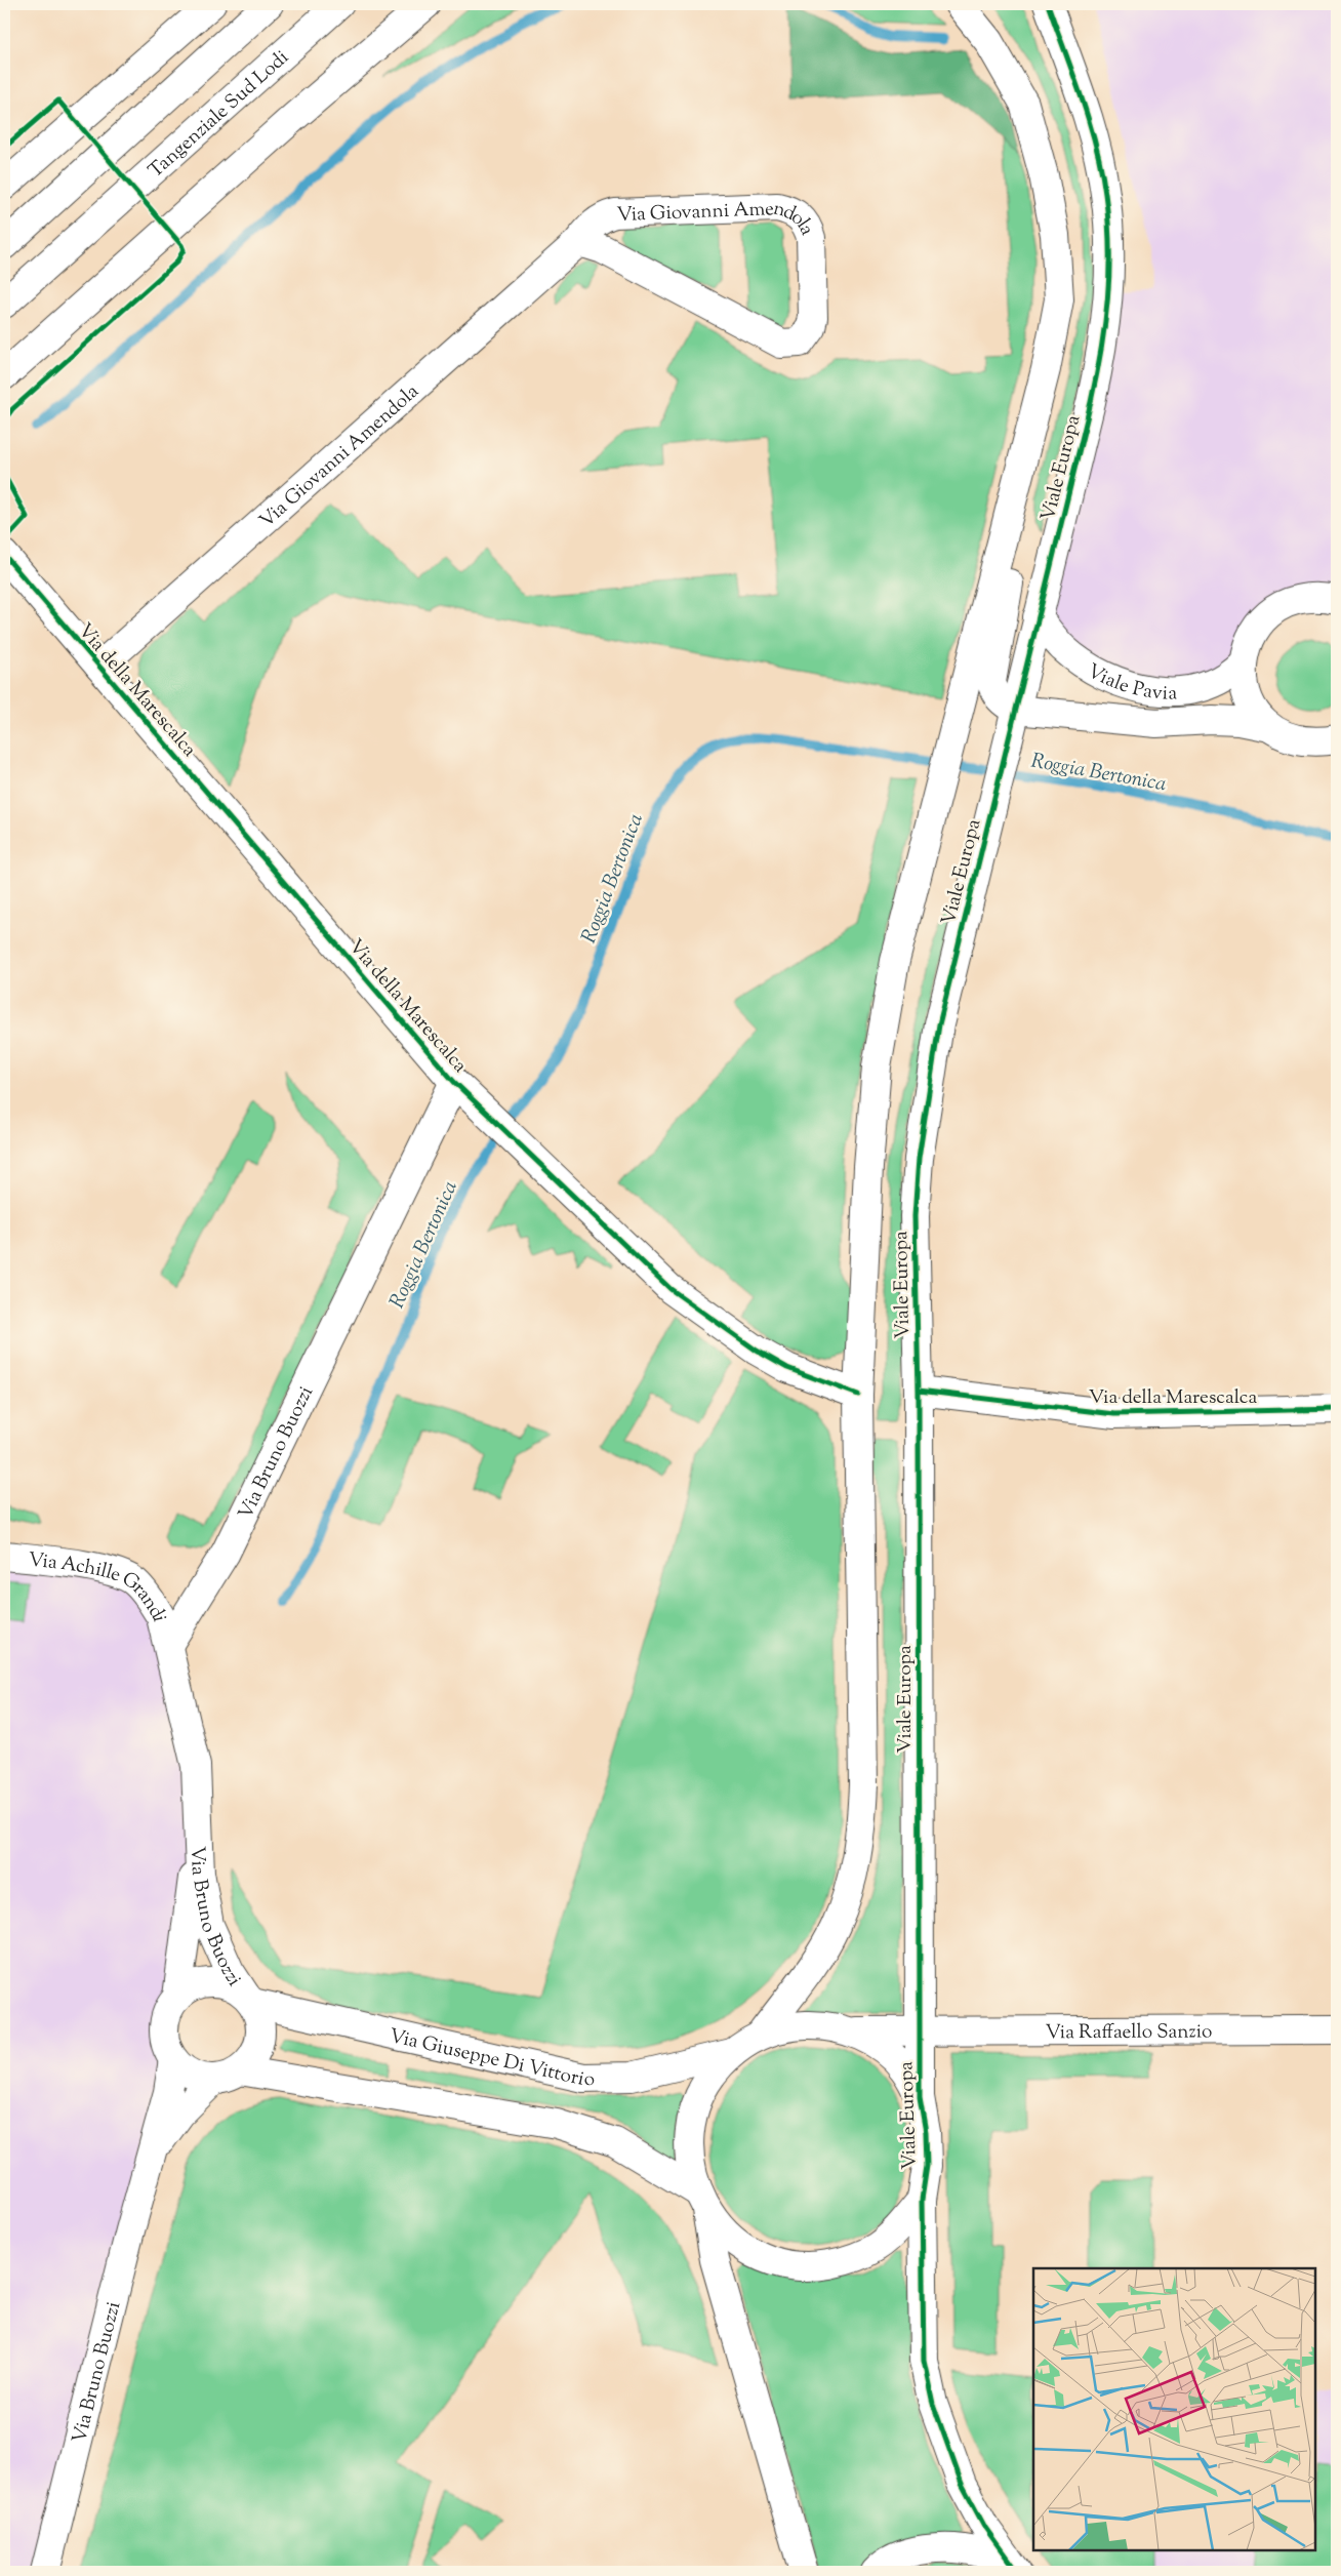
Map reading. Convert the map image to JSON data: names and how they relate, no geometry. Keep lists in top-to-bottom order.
{
  "streets": {
    "main road": [
      "Tangenziale Sud Lodi",
      "Via Giovanni Amendola",
      "Viale Europa",
      "Viale Pavia",
      "Via della Marescalca",
      "Via Bruno Buozzi",
      "Via Achille Grandi",
      "Via Raffaello Sanzio",
      "Via Giuseppe Di Vittorio"
    ]
  },
  "crossings": [
    ["Via Giovanni Amendola", "Via della Marescalca"],
    ["Viale Europa", "Viale Pavia"],
    ["Viale Europa", "Via della Marescalca"],
    ["Viale Europa", "Via Raffaello Sanzio"],
    ["Viale Europa", "Via Giuseppe Di Vittorio"],
    ["Via della Marescalca", "Via Bruno Buozzi"],
    ["Via Bruno Buozzi", "Via Achille Grandi"],
    ["Via Bruno Buozzi", "Via Giuseppe Di Vittorio"]
  ],
  "water": ["Roggia Bertonica"]
}
